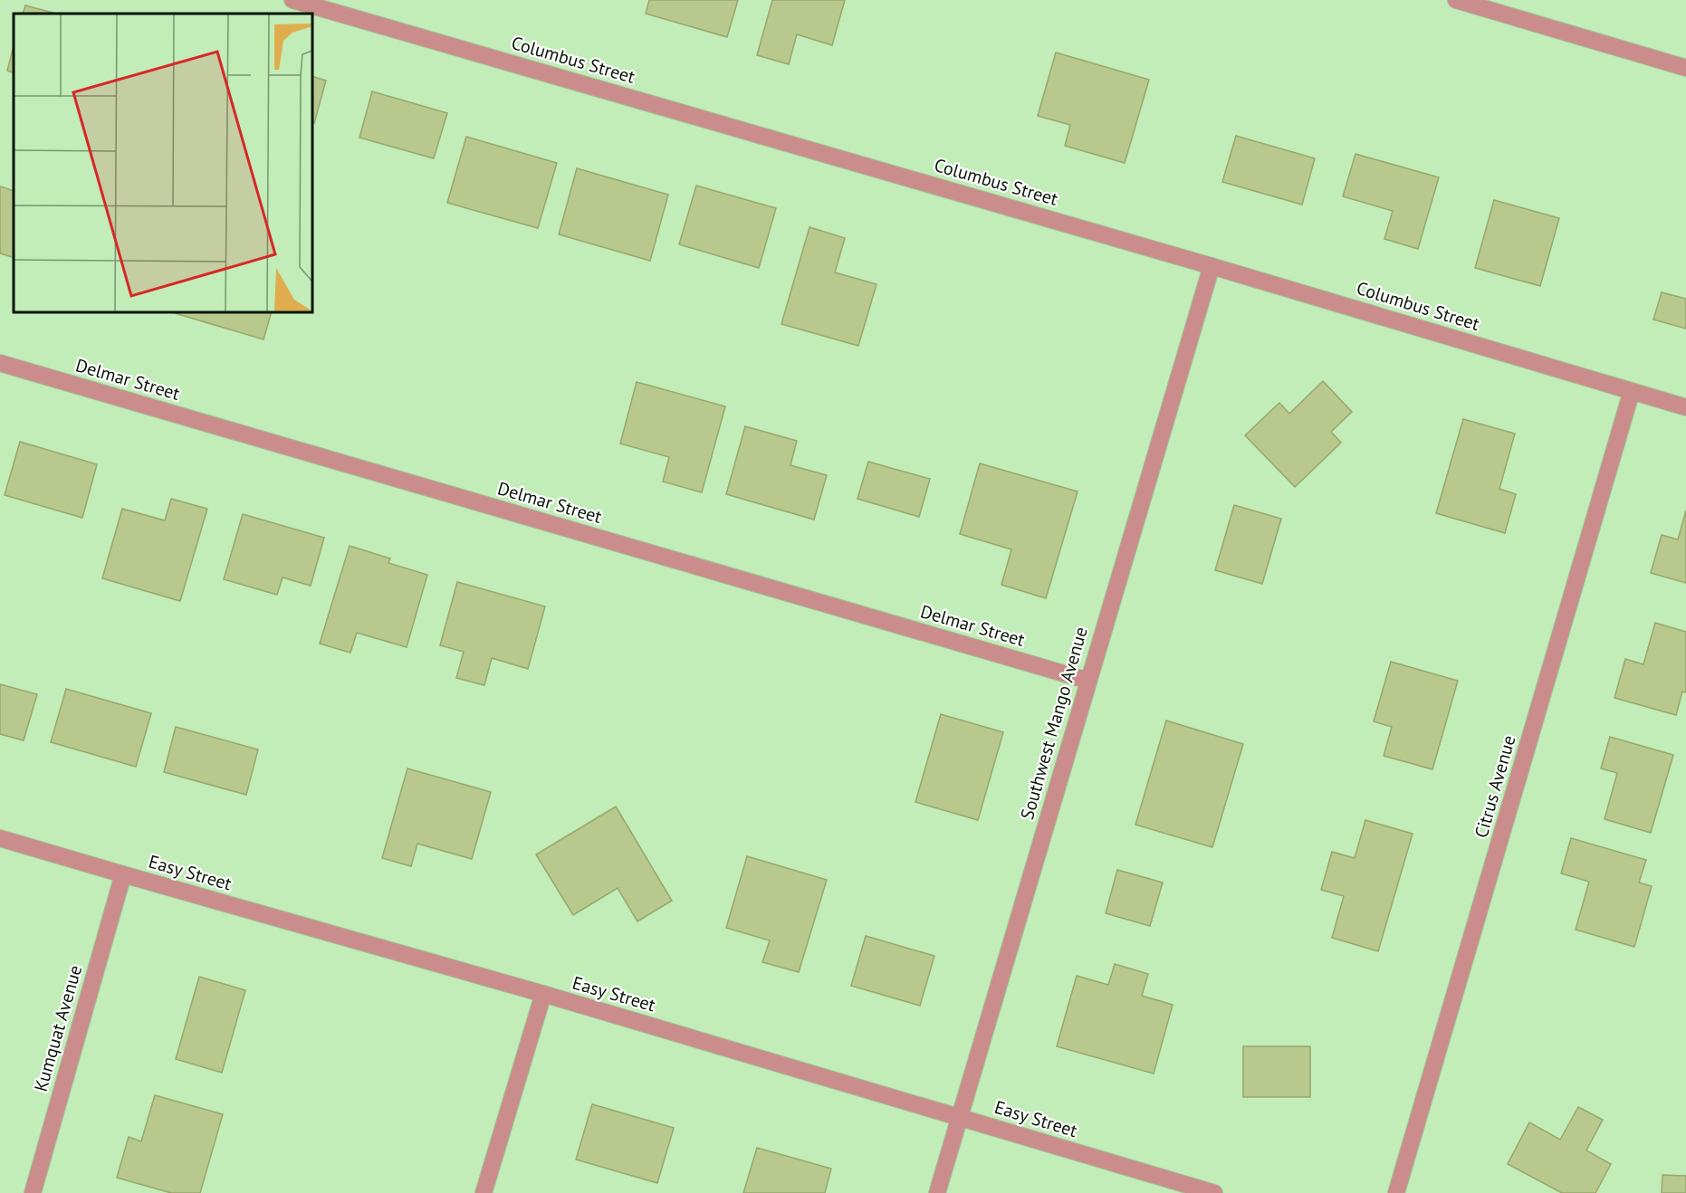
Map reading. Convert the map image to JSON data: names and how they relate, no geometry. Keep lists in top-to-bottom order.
{
  "streets": {
    "street": [
      "Columbus Street",
      "Delmar Street",
      "Southwest Mango Avenue",
      "Citrus Avenue",
      "Easy Street",
      "Kumquat Avenue"
    ]
  },
  "crossings": [
    ["Columbus Street", "Southwest Mango Avenue"],
    ["Columbus Street", "Citrus Avenue"],
    ["Delmar Street", "Southwest Mango Avenue"],
    ["Southwest Mango Avenue", "Easy Street"],
    ["Easy Street", "Kumquat Avenue"]
  ]
}
